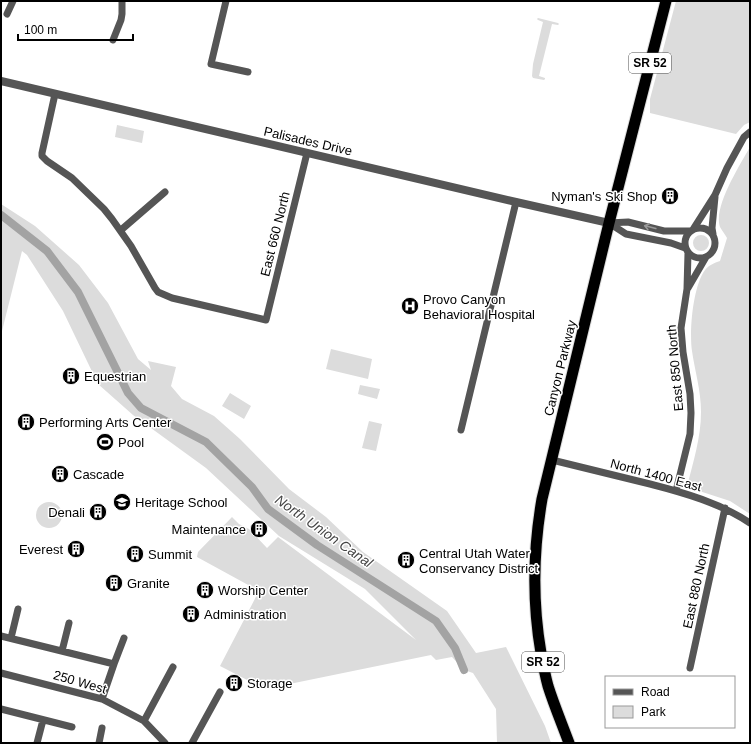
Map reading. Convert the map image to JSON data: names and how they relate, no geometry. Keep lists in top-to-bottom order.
{
  "streets": {
    "highway": ["SR 52", "Canyon Parkway"],
    "street": [
      "Palisades Drive",
      "East 660 North",
      "East 850 North",
      "North 1400 East",
      "East 880 North",
      "250 West"
    ]
  },
  "crossings": [
    ["Palisades Drive", "East 660 North"],
    ["Palisades Drive", "Canyon Parkway"],
    ["Palisades Drive", "East 850 North"],
    ["Canyon Parkway", "North 1400 East"],
    ["East 850 North", "North 1400 East"],
    ["North 1400 East", "East 880 North"]
  ],
  "water": ["North Union Canal"],
  "places": {
    "building": [
      "Nyman's Ski Shop",
      "Equestrian",
      "Performing Arts Center",
      "Cascade",
      "Denali",
      "Maintenance",
      "Everest",
      "Summit",
      "Central Utah Water Conservancy District",
      "Granite",
      "Worship Center",
      "Administration",
      "Storage"
    ],
    "hospital": ["Provo Canyon Behavioral Hospital"],
    "sports": ["Pool"],
    "school or university": ["Heritage School"]
  },
  "legend": ["Road", "Park"],
  "scale_bar": "100 m"
}
